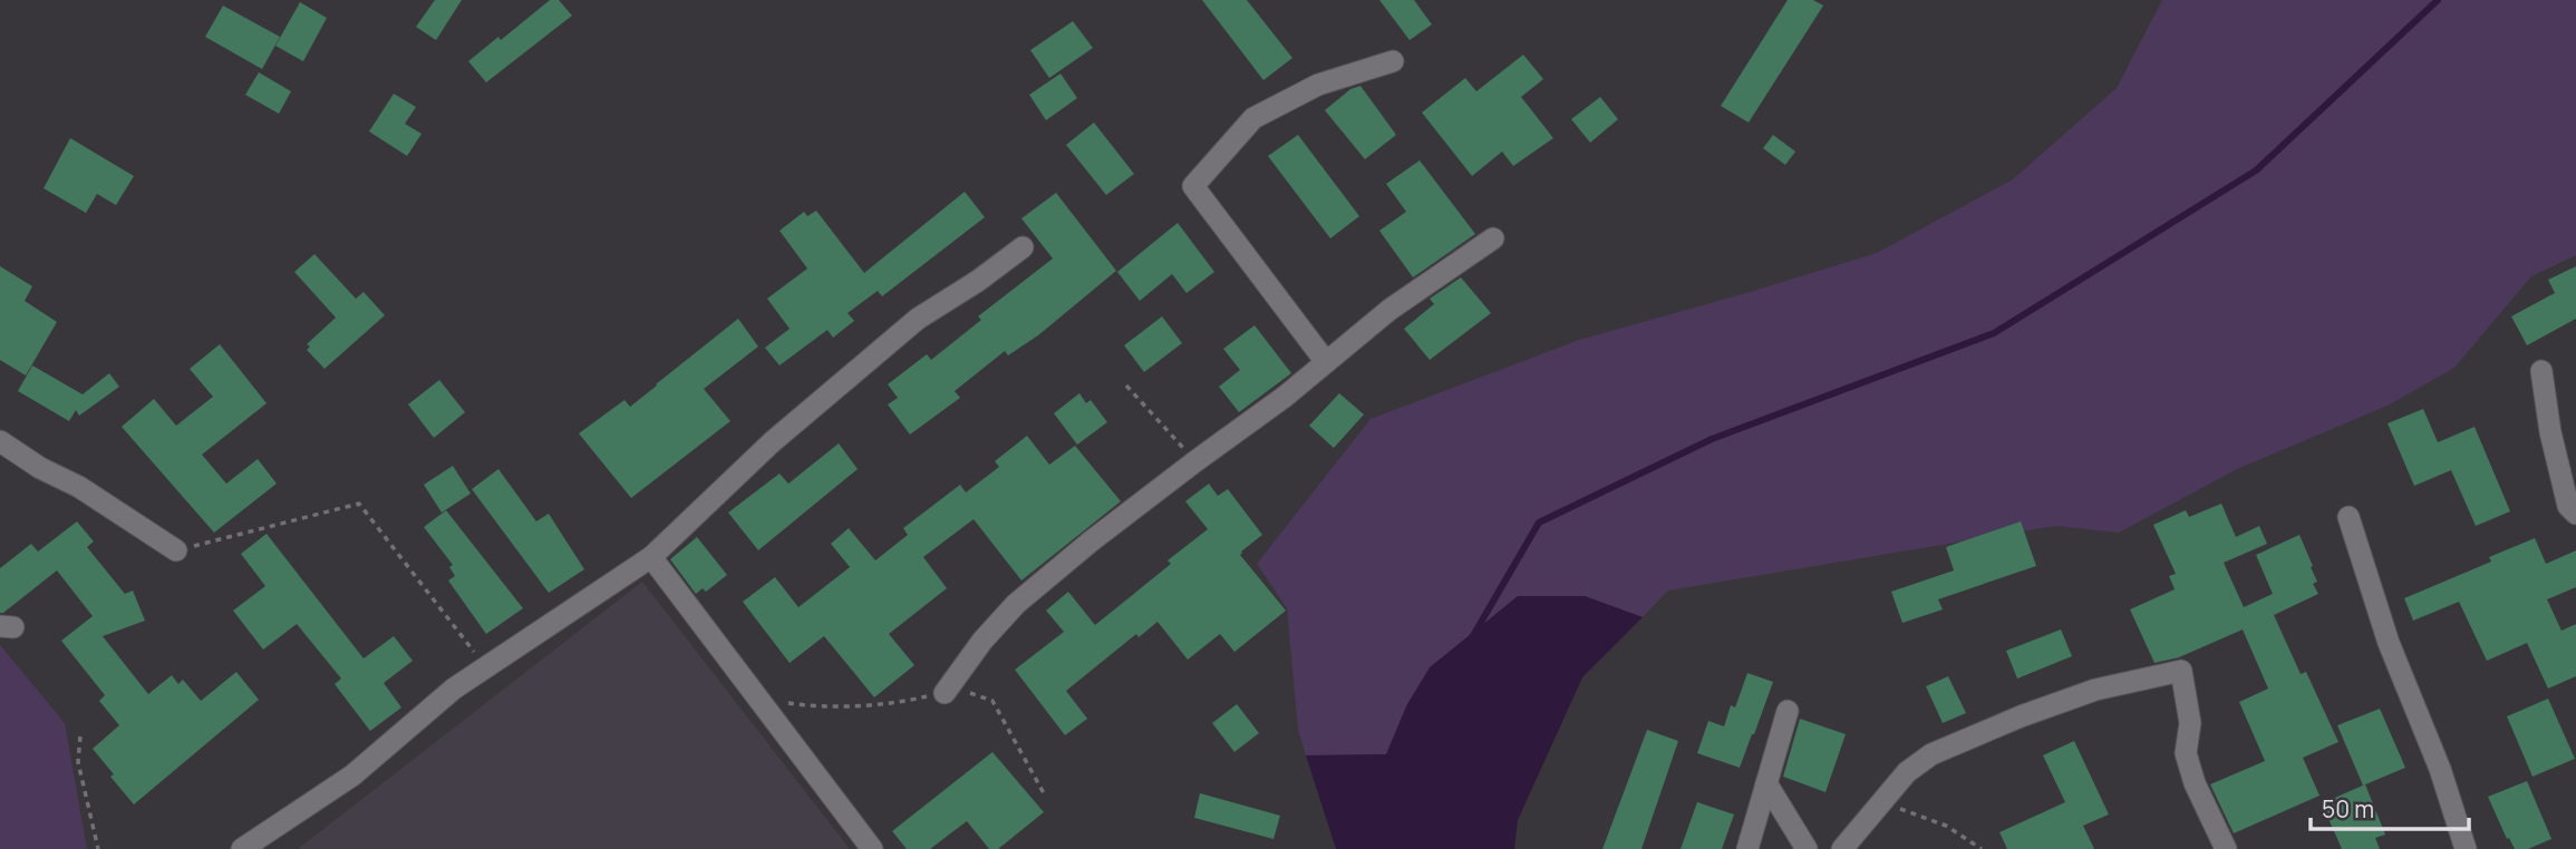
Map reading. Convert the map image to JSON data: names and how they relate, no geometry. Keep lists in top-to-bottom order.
{
  "scale_bar": "50 m"
}
